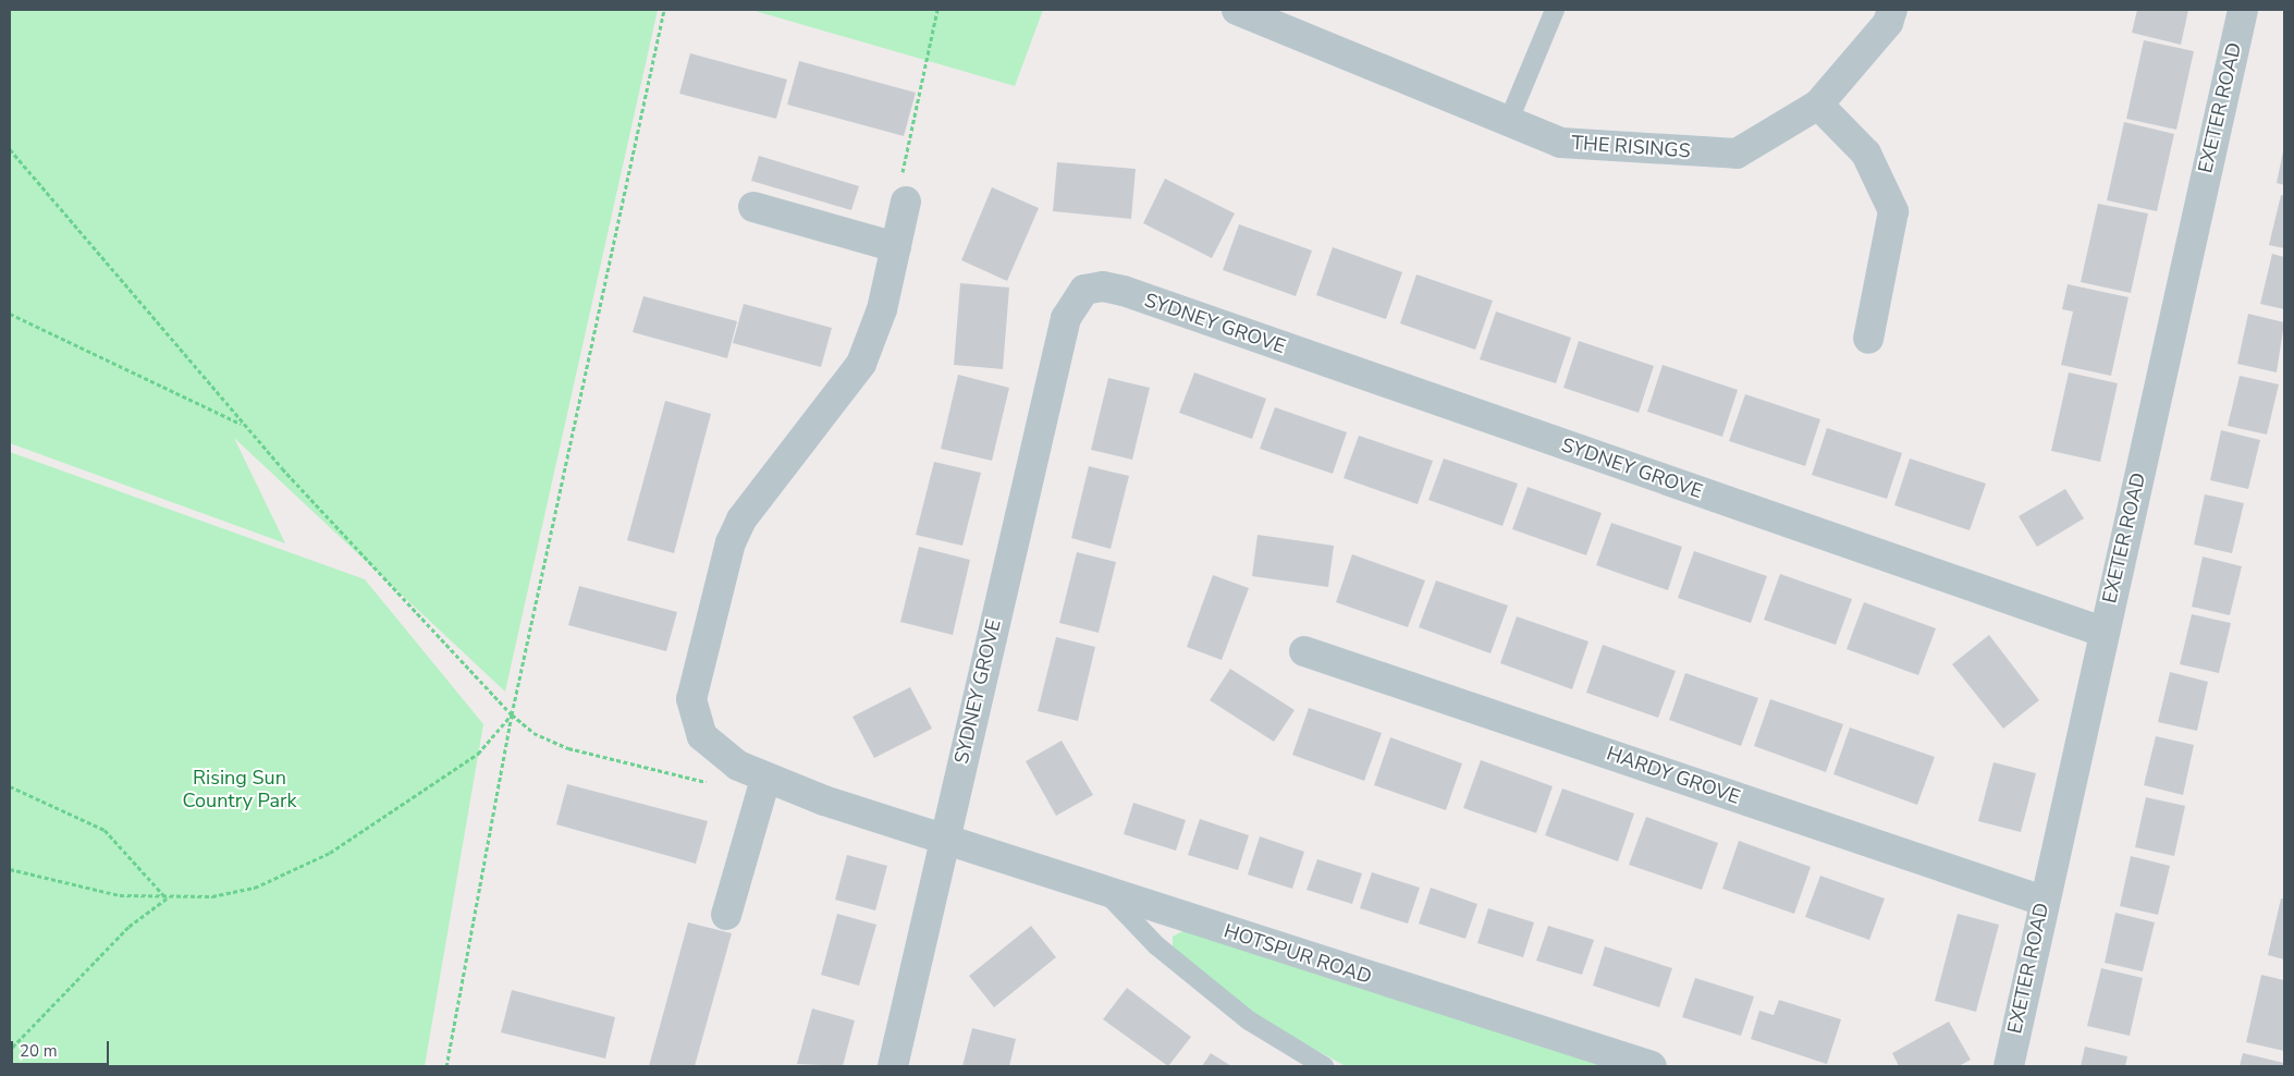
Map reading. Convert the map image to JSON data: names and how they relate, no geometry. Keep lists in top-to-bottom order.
{
  "streets": {
    "street": [
      "EXETER ROAD",
      "THE RISINGS",
      "SYDNEY GROVE",
      "HARDY GROVE",
      "HOTSPUR ROAD"
    ]
  },
  "crossings": [
    ["EXETER ROAD", "SYDNEY GROVE"],
    ["EXETER ROAD", "HARDY GROVE"],
    ["SYDNEY GROVE", "HOTSPUR ROAD"]
  ],
  "parks": ["Rising Sun Country Park"],
  "scale_bar": "20 m"
}
